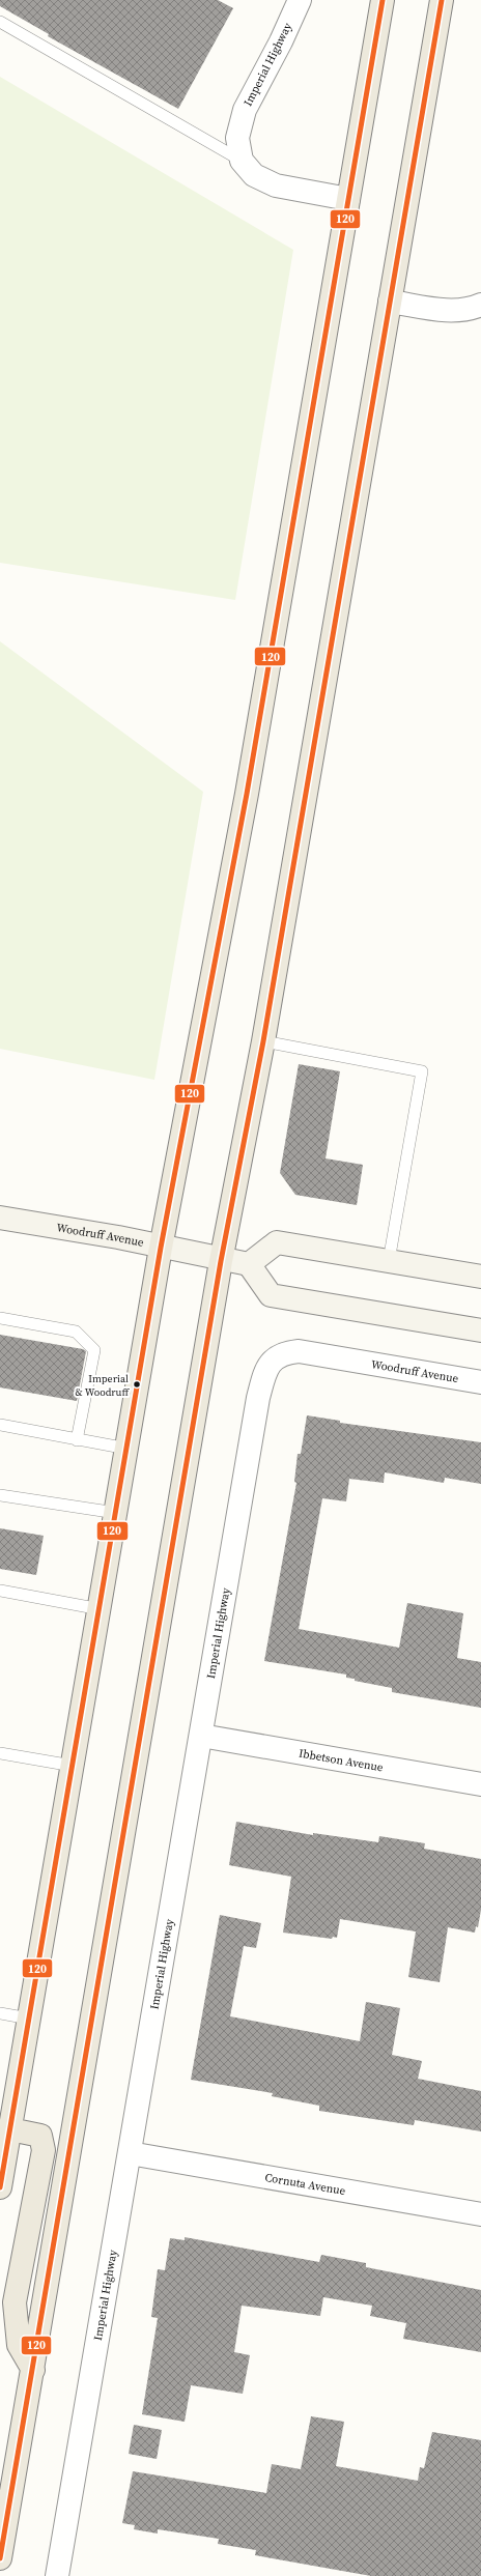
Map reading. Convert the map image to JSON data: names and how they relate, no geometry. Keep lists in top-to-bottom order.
{
  "streets": {
    "main road": ["Woodruff Avenue"],
    "street": ["Imperial Highway", "Ibbetson Avenue", "Cornuta Avenue"]
  },
  "crossings": [
    ["Imperial Highway", "Woodruff Avenue"],
    ["Imperial Highway", "Ibbetson Avenue"],
    ["Imperial Highway", "Cornuta Avenue"]
  ],
  "places": ["Imperial & Woodruff"],
  "lines": ["transit line 120"]
}
